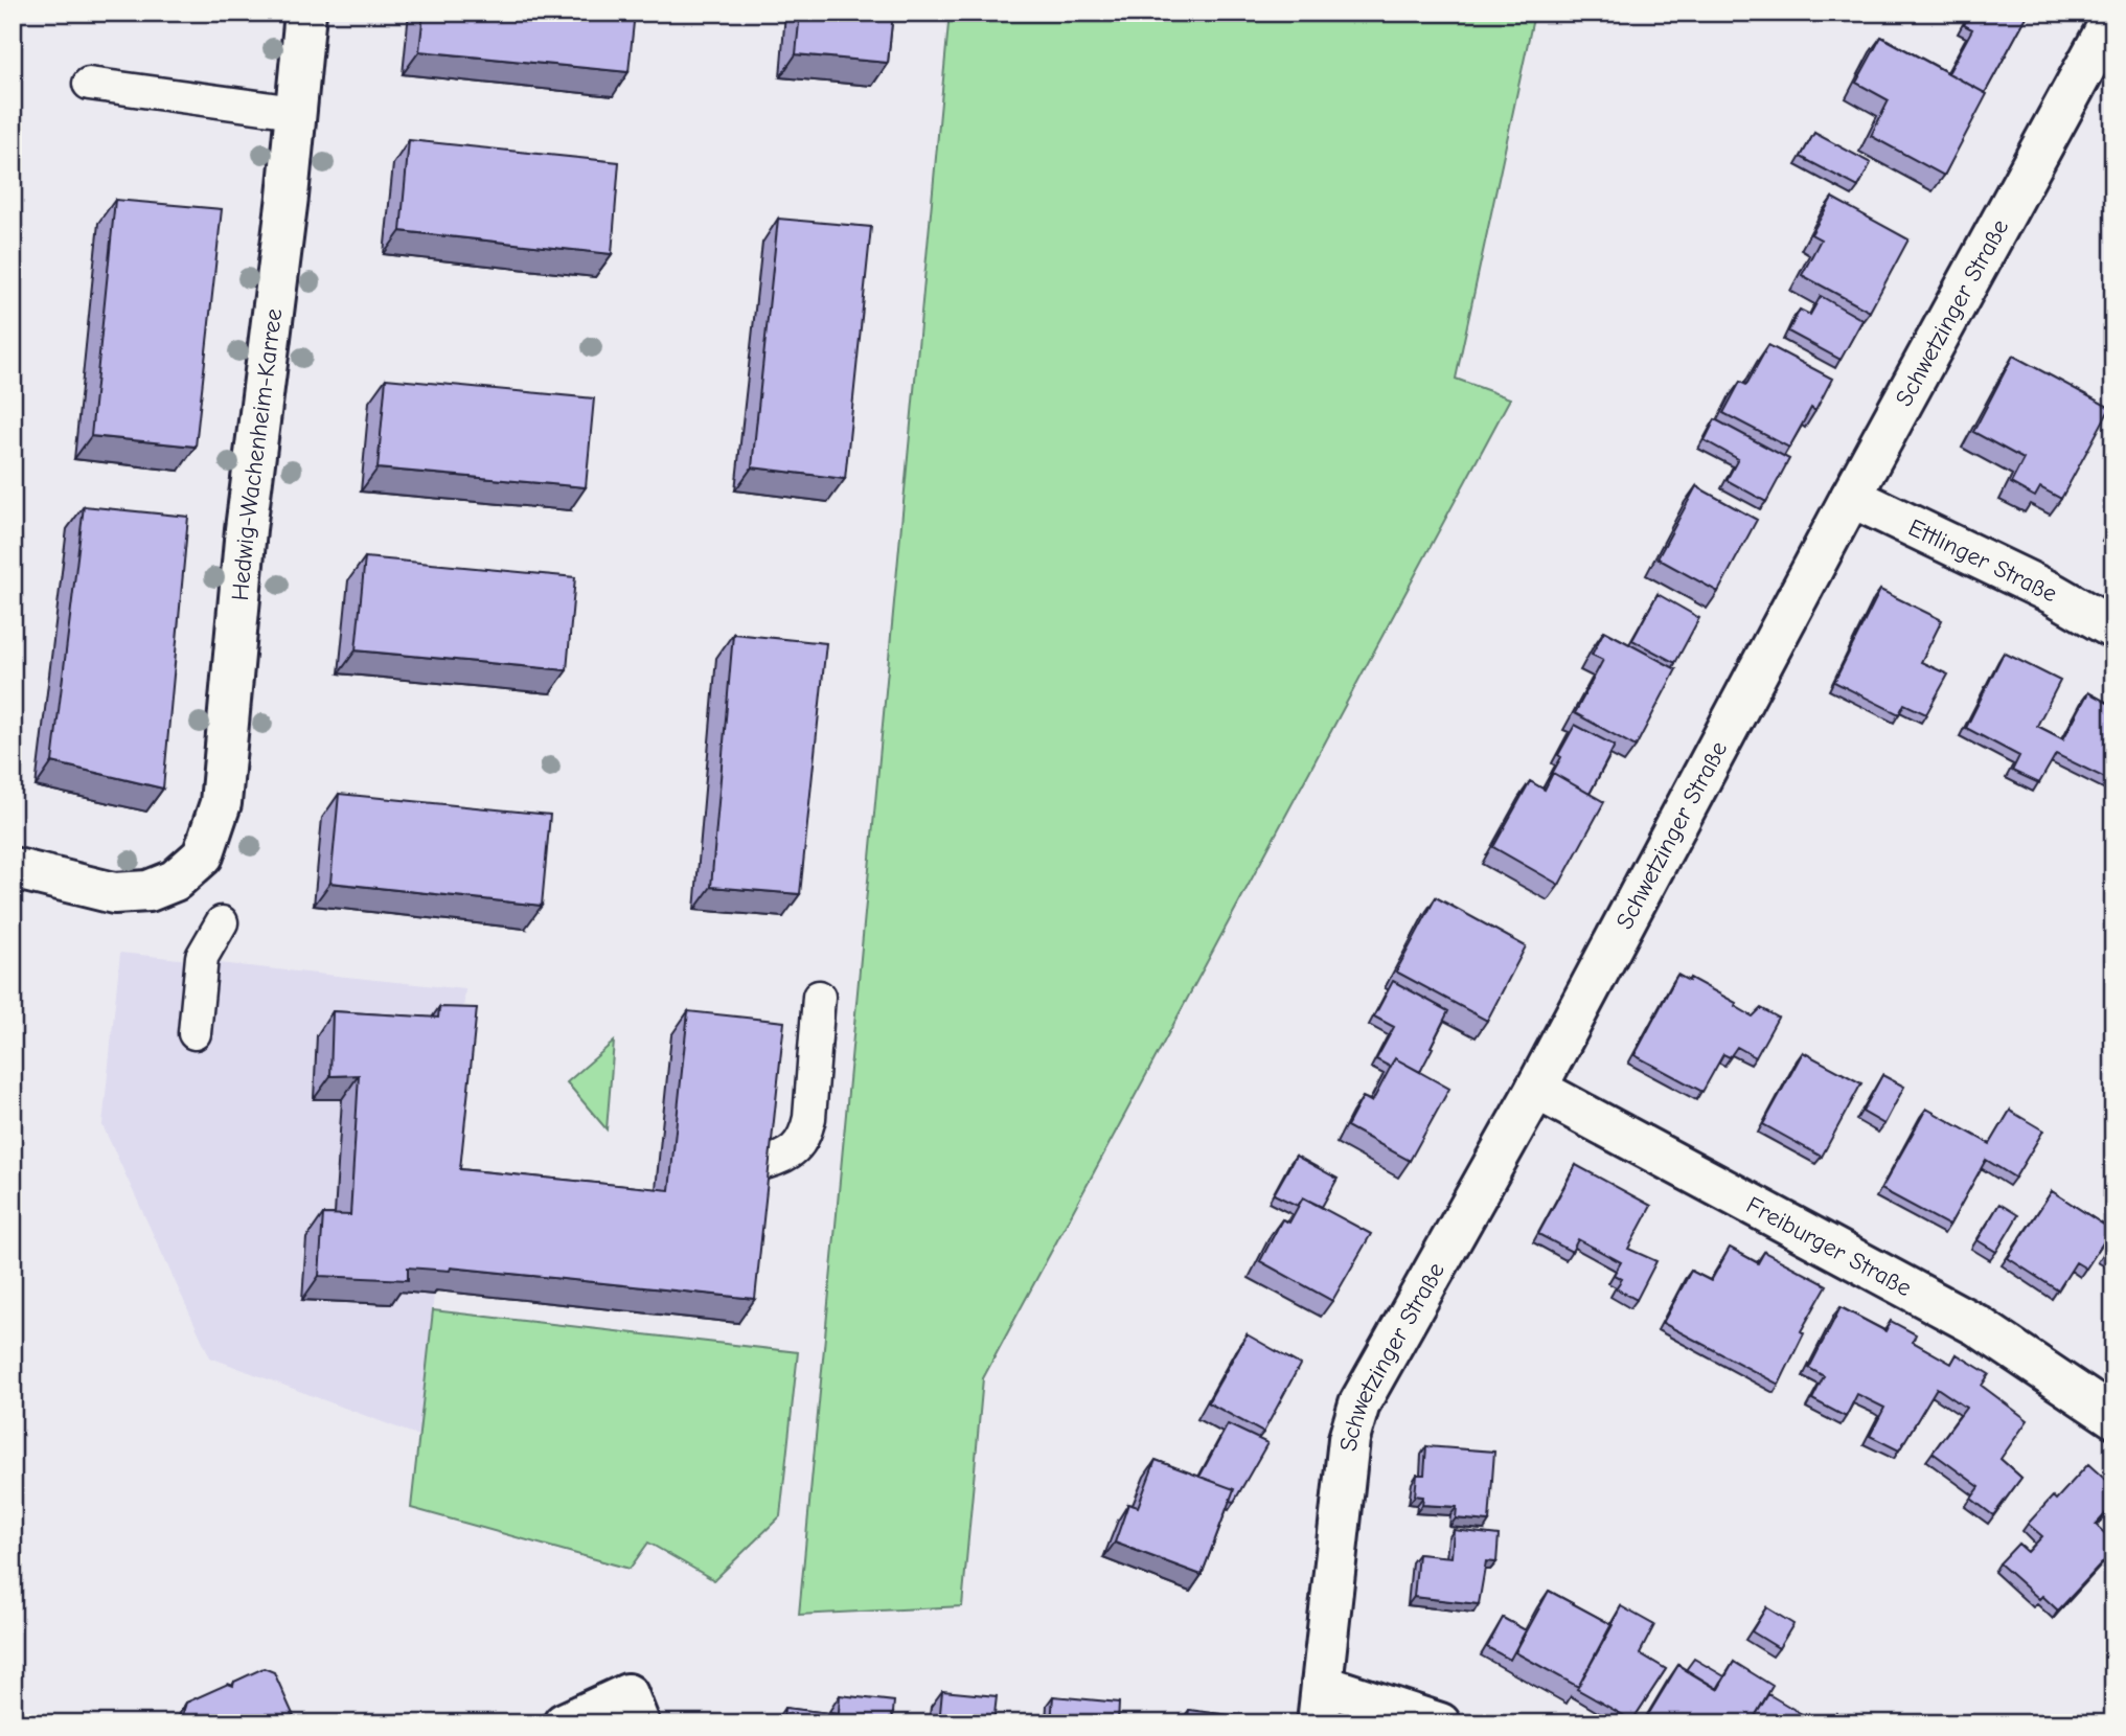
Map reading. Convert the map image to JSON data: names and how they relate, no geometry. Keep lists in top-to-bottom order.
{
  "streets": {
    "street": [
      "Schwetzinger Straße",
      "Hedwig-Wachenheim-Karree",
      "Ettlinger Straße",
      "Freiburger Straße"
    ]
  },
  "crossings": [
    ["Schwetzinger Straße", "Ettlinger Straße"],
    ["Schwetzinger Straße", "Freiburger Straße"]
  ]
}
